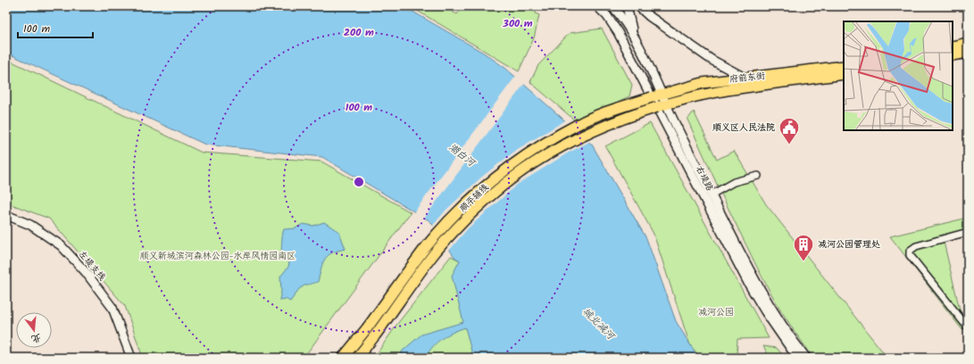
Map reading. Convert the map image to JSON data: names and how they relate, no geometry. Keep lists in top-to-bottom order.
{
  "streets": {
    "main road": [
      "府前东街",
      "右堤路",
      "顺平辅线",
      "左堤支线"
    ]
  },
  "crossings": [
    ["府前东街", "右堤路"],
    ["府前东街", "顺平辅线"],
    ["右堤路", "顺平辅线"]
  ],
  "water": ["潮白河", "城北减河"],
  "parks": ["顺义新城滨河森林公园-水岸风情园南区", "减河公园"],
  "places": {
    "public building": ["顺义区人民法院"],
    "building": ["减河公园管理处"]
  },
  "scale_bar": "100 m",
  "north": "bottom",
  "rings": ["300 m", "200 m", "100 m"]
}
